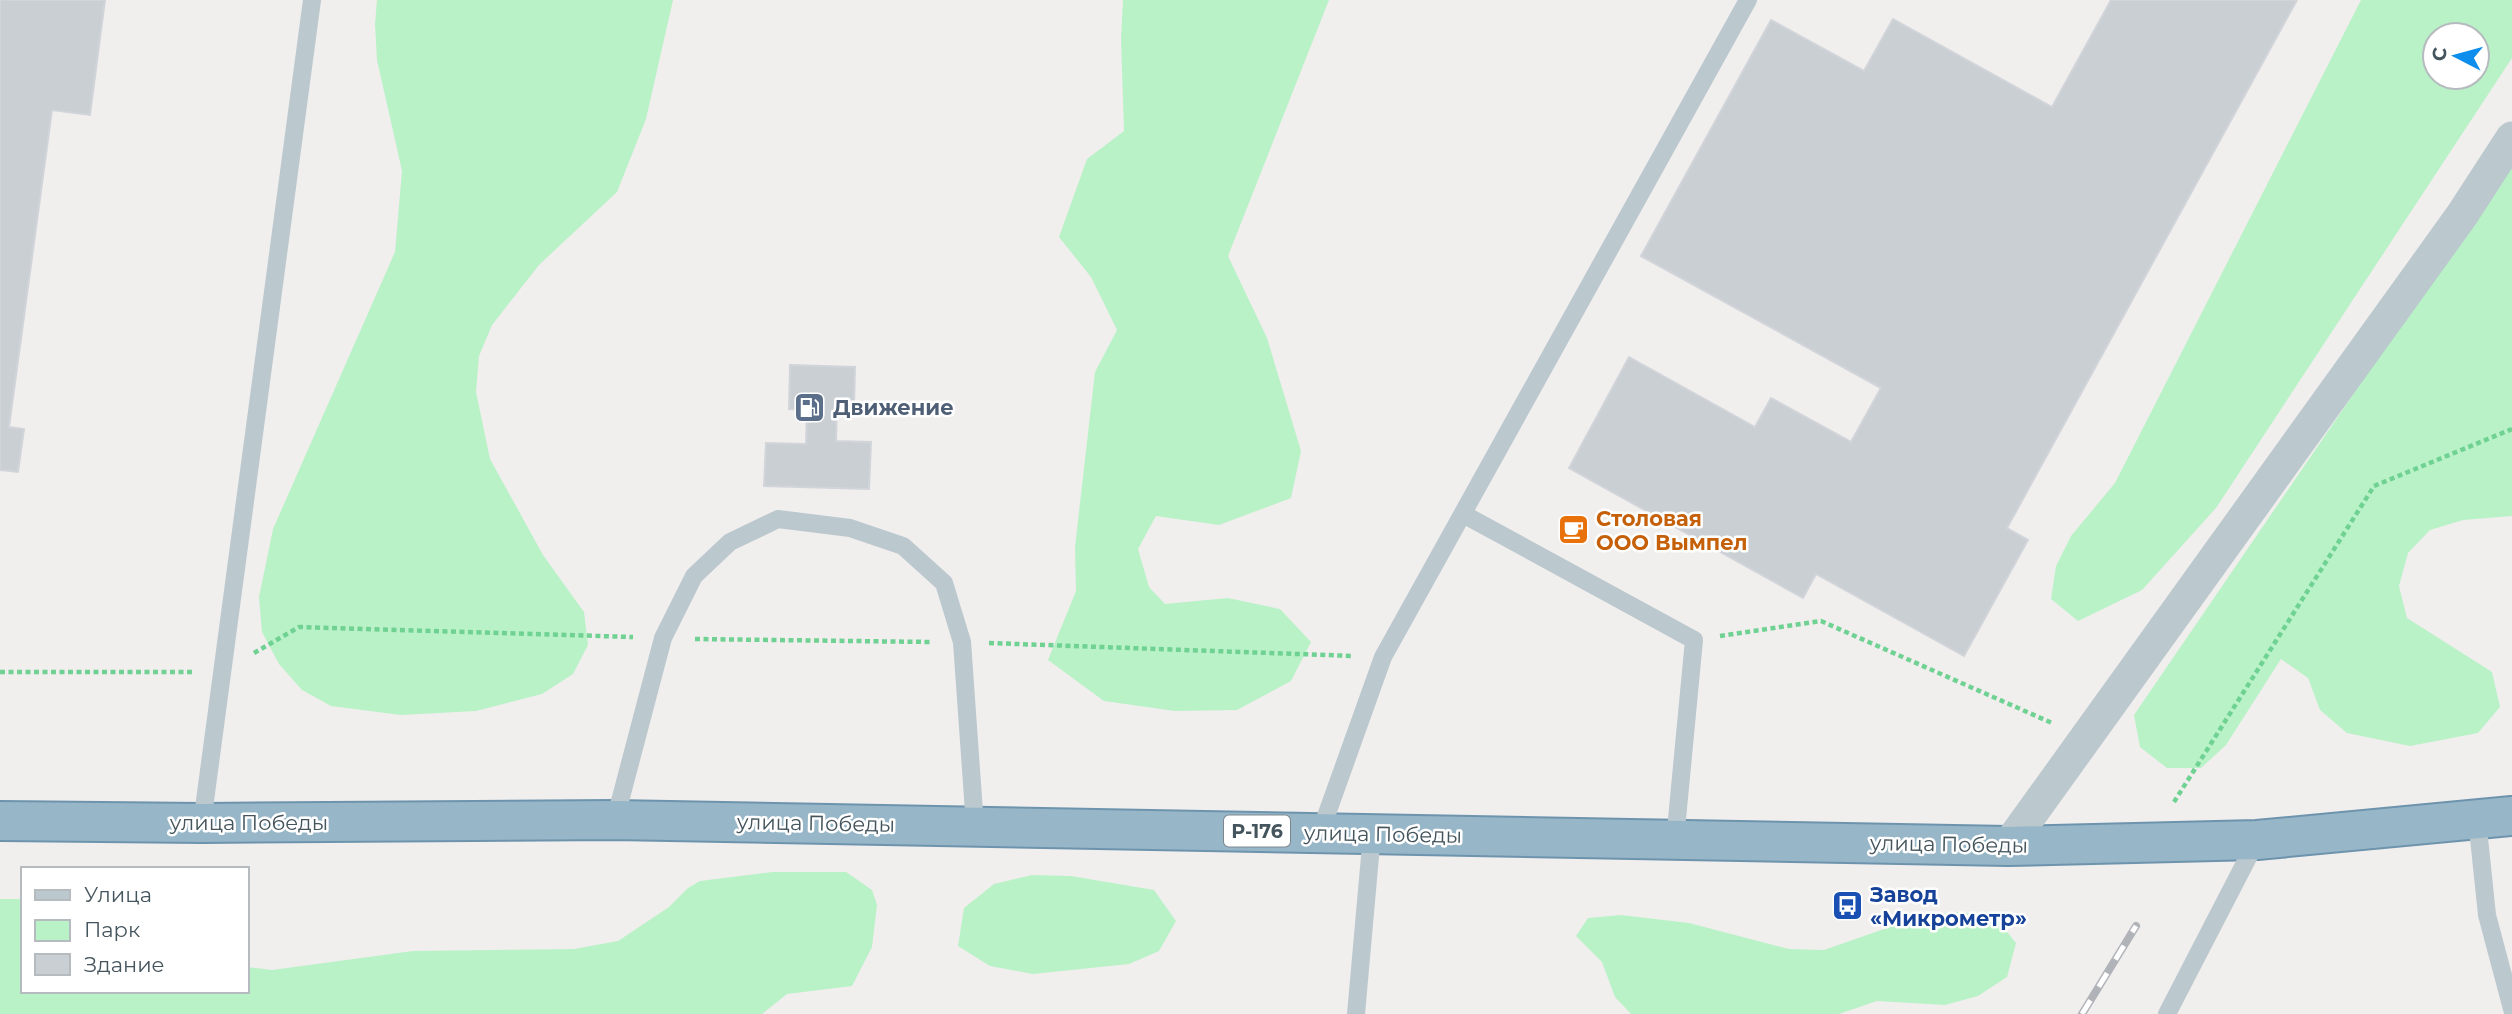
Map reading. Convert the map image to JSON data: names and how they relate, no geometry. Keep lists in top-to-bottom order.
{
  "streets": {
    "highway": ["улица Победы", "Р-176"]
  },
  "places": {
    "fuel station": ["Движение"],
    "cafe": ["Столовая ООО Вымпел"],
    "bus stop": ["Завод «Микрометр»"]
  },
  "legend": ["Улица", "Парк", "Здание"],
  "north": "left"
}
